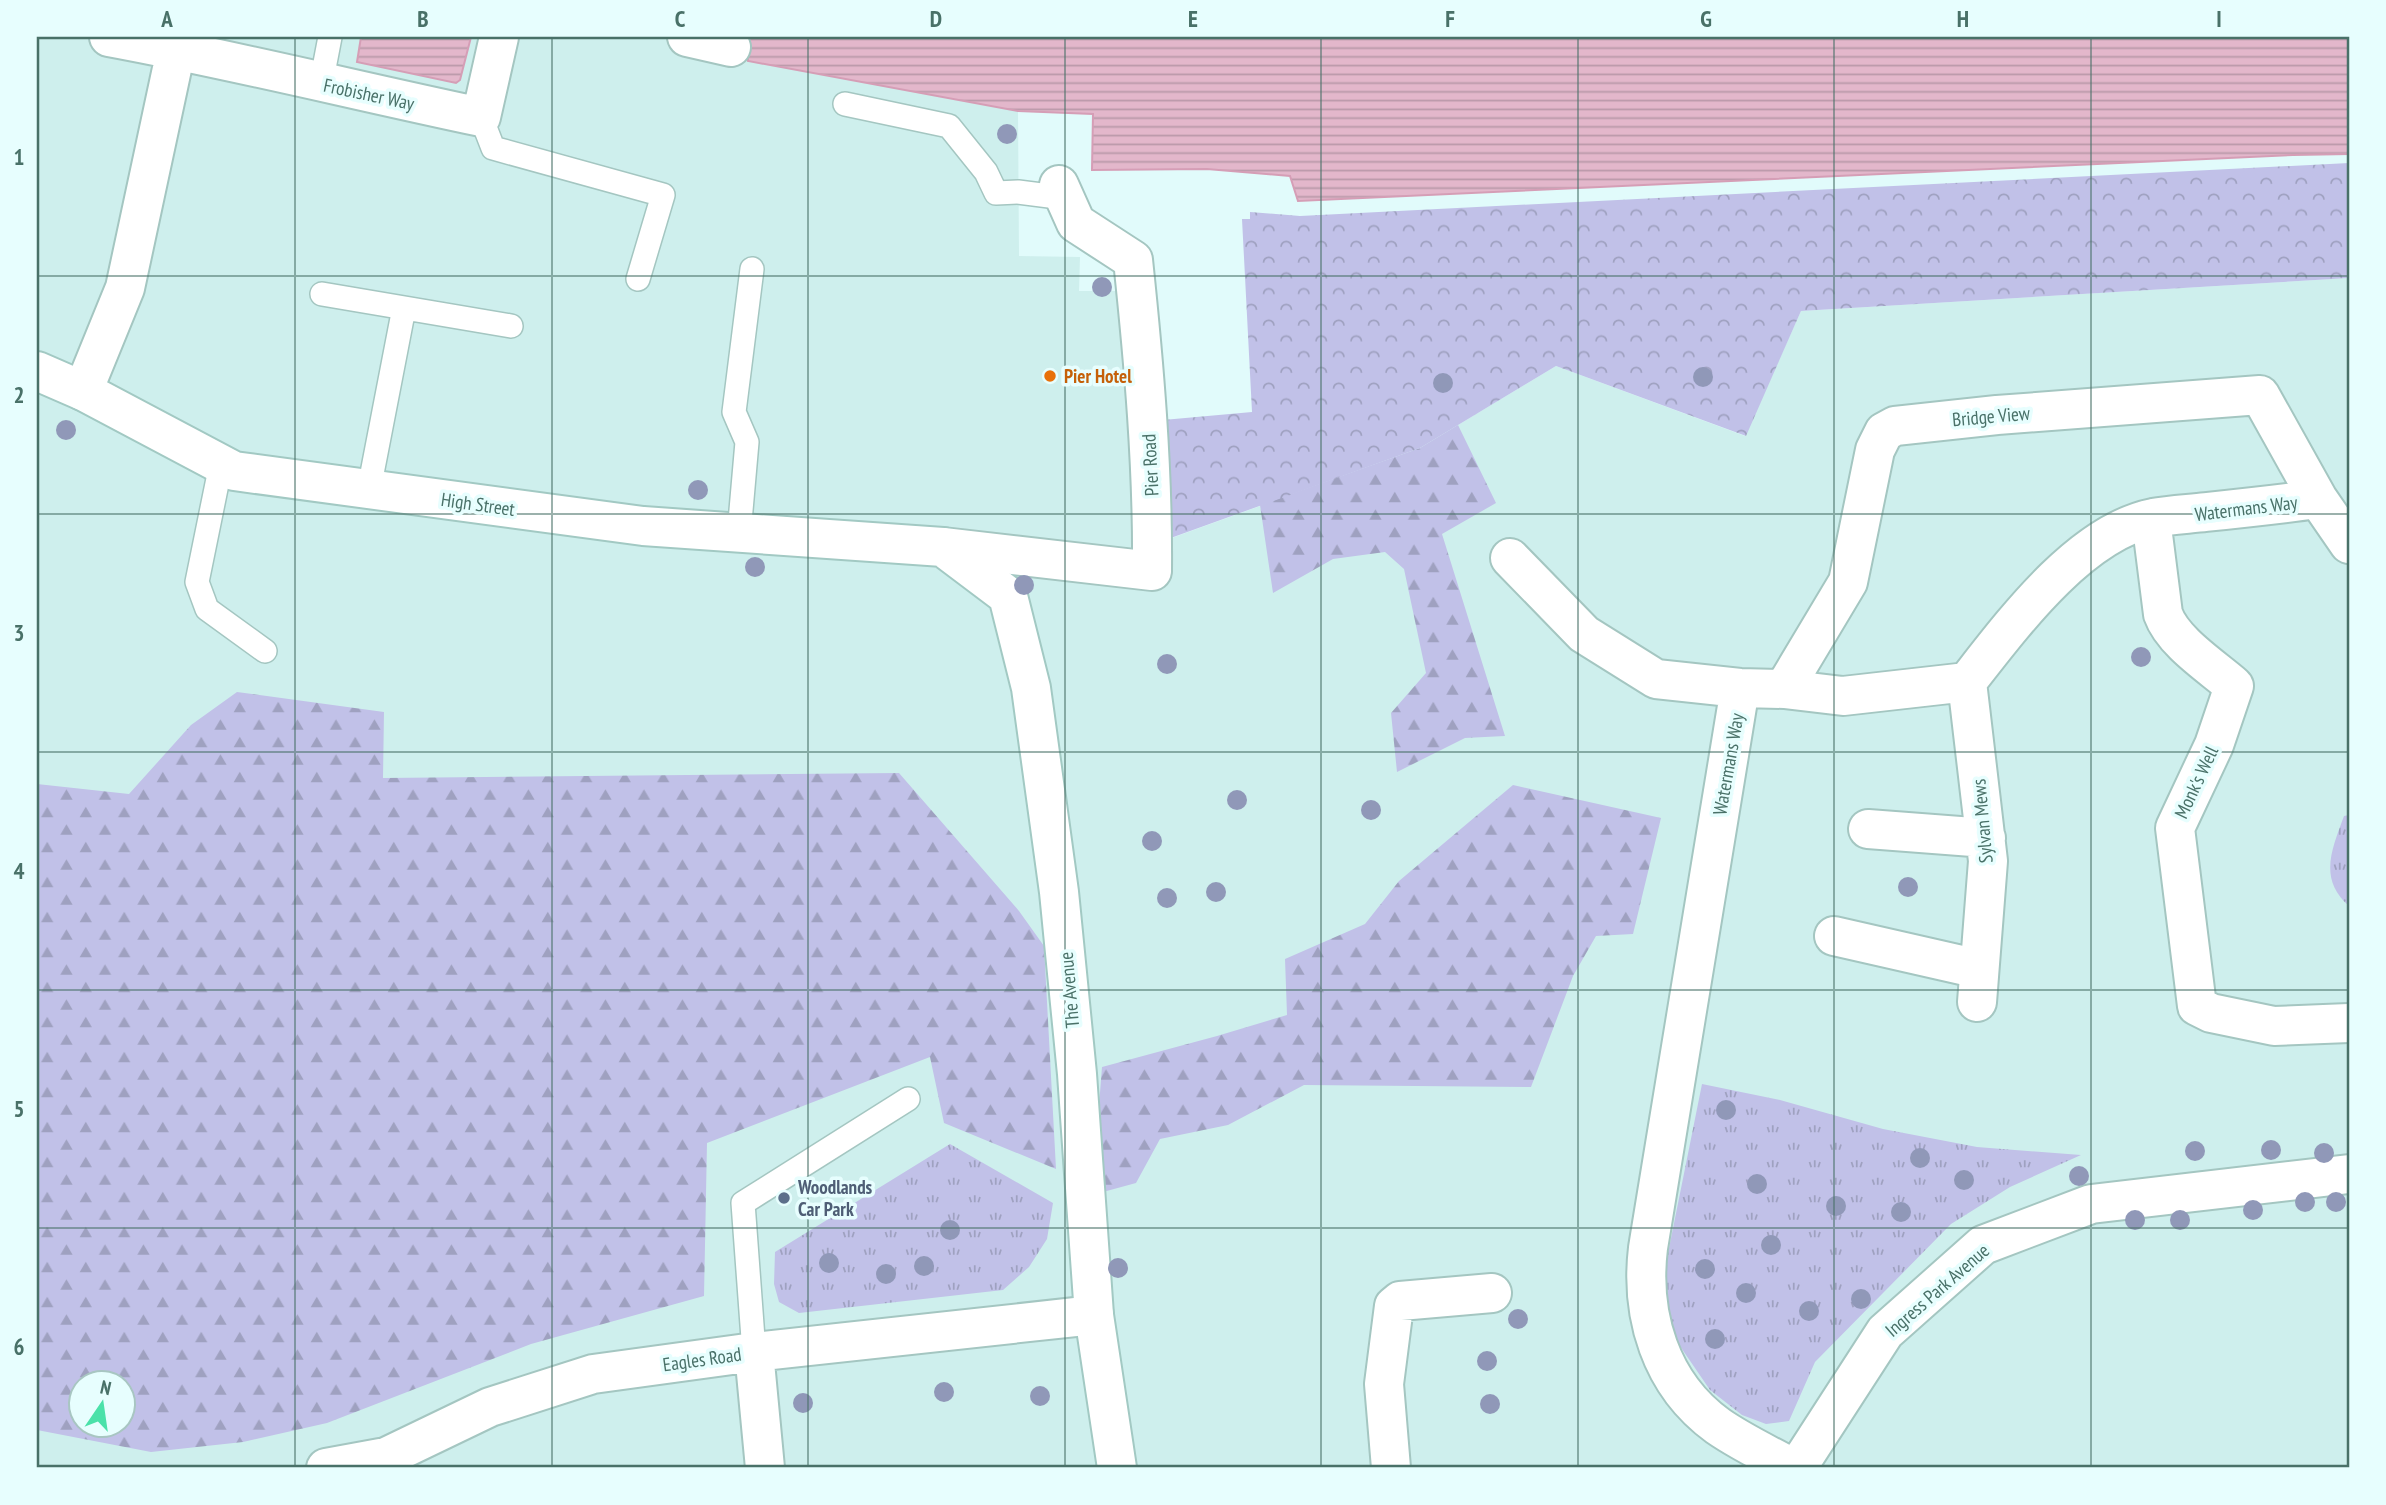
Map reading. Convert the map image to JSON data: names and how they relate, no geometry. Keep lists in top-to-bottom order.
{
  "streets": {
    "street": [
      "Frobisher Way",
      "Bridge View",
      "Pier Road",
      "High Street",
      "Watermans Way",
      "Monk's Well",
      "Sylvan Mews",
      "The Avenue",
      "Ingress Park Avenue",
      "Eagles Road"
    ]
  },
  "crossings": [
    ["Bridge View", "Watermans Way"],
    ["Pier Road", "High Street"],
    ["Pier Road", "The Avenue"],
    ["High Street", "The Avenue"],
    ["Watermans Way", "Monk's Well"],
    ["Watermans Way", "Sylvan Mews"],
    ["Watermans Way", "Ingress Park Avenue"],
    ["The Avenue", "Eagles Road"]
  ],
  "places": ["Pier Hotel", "Woodlands Car Park"],
  "north": "top",
  "grid": {
    "columns": [
      "A",
      "B",
      "C",
      "D",
      "E",
      "F",
      "G",
      "H",
      "I"
    ],
    "rows": [
      "1",
      "2",
      "3",
      "4",
      "5",
      "6"
    ]
  }
}
